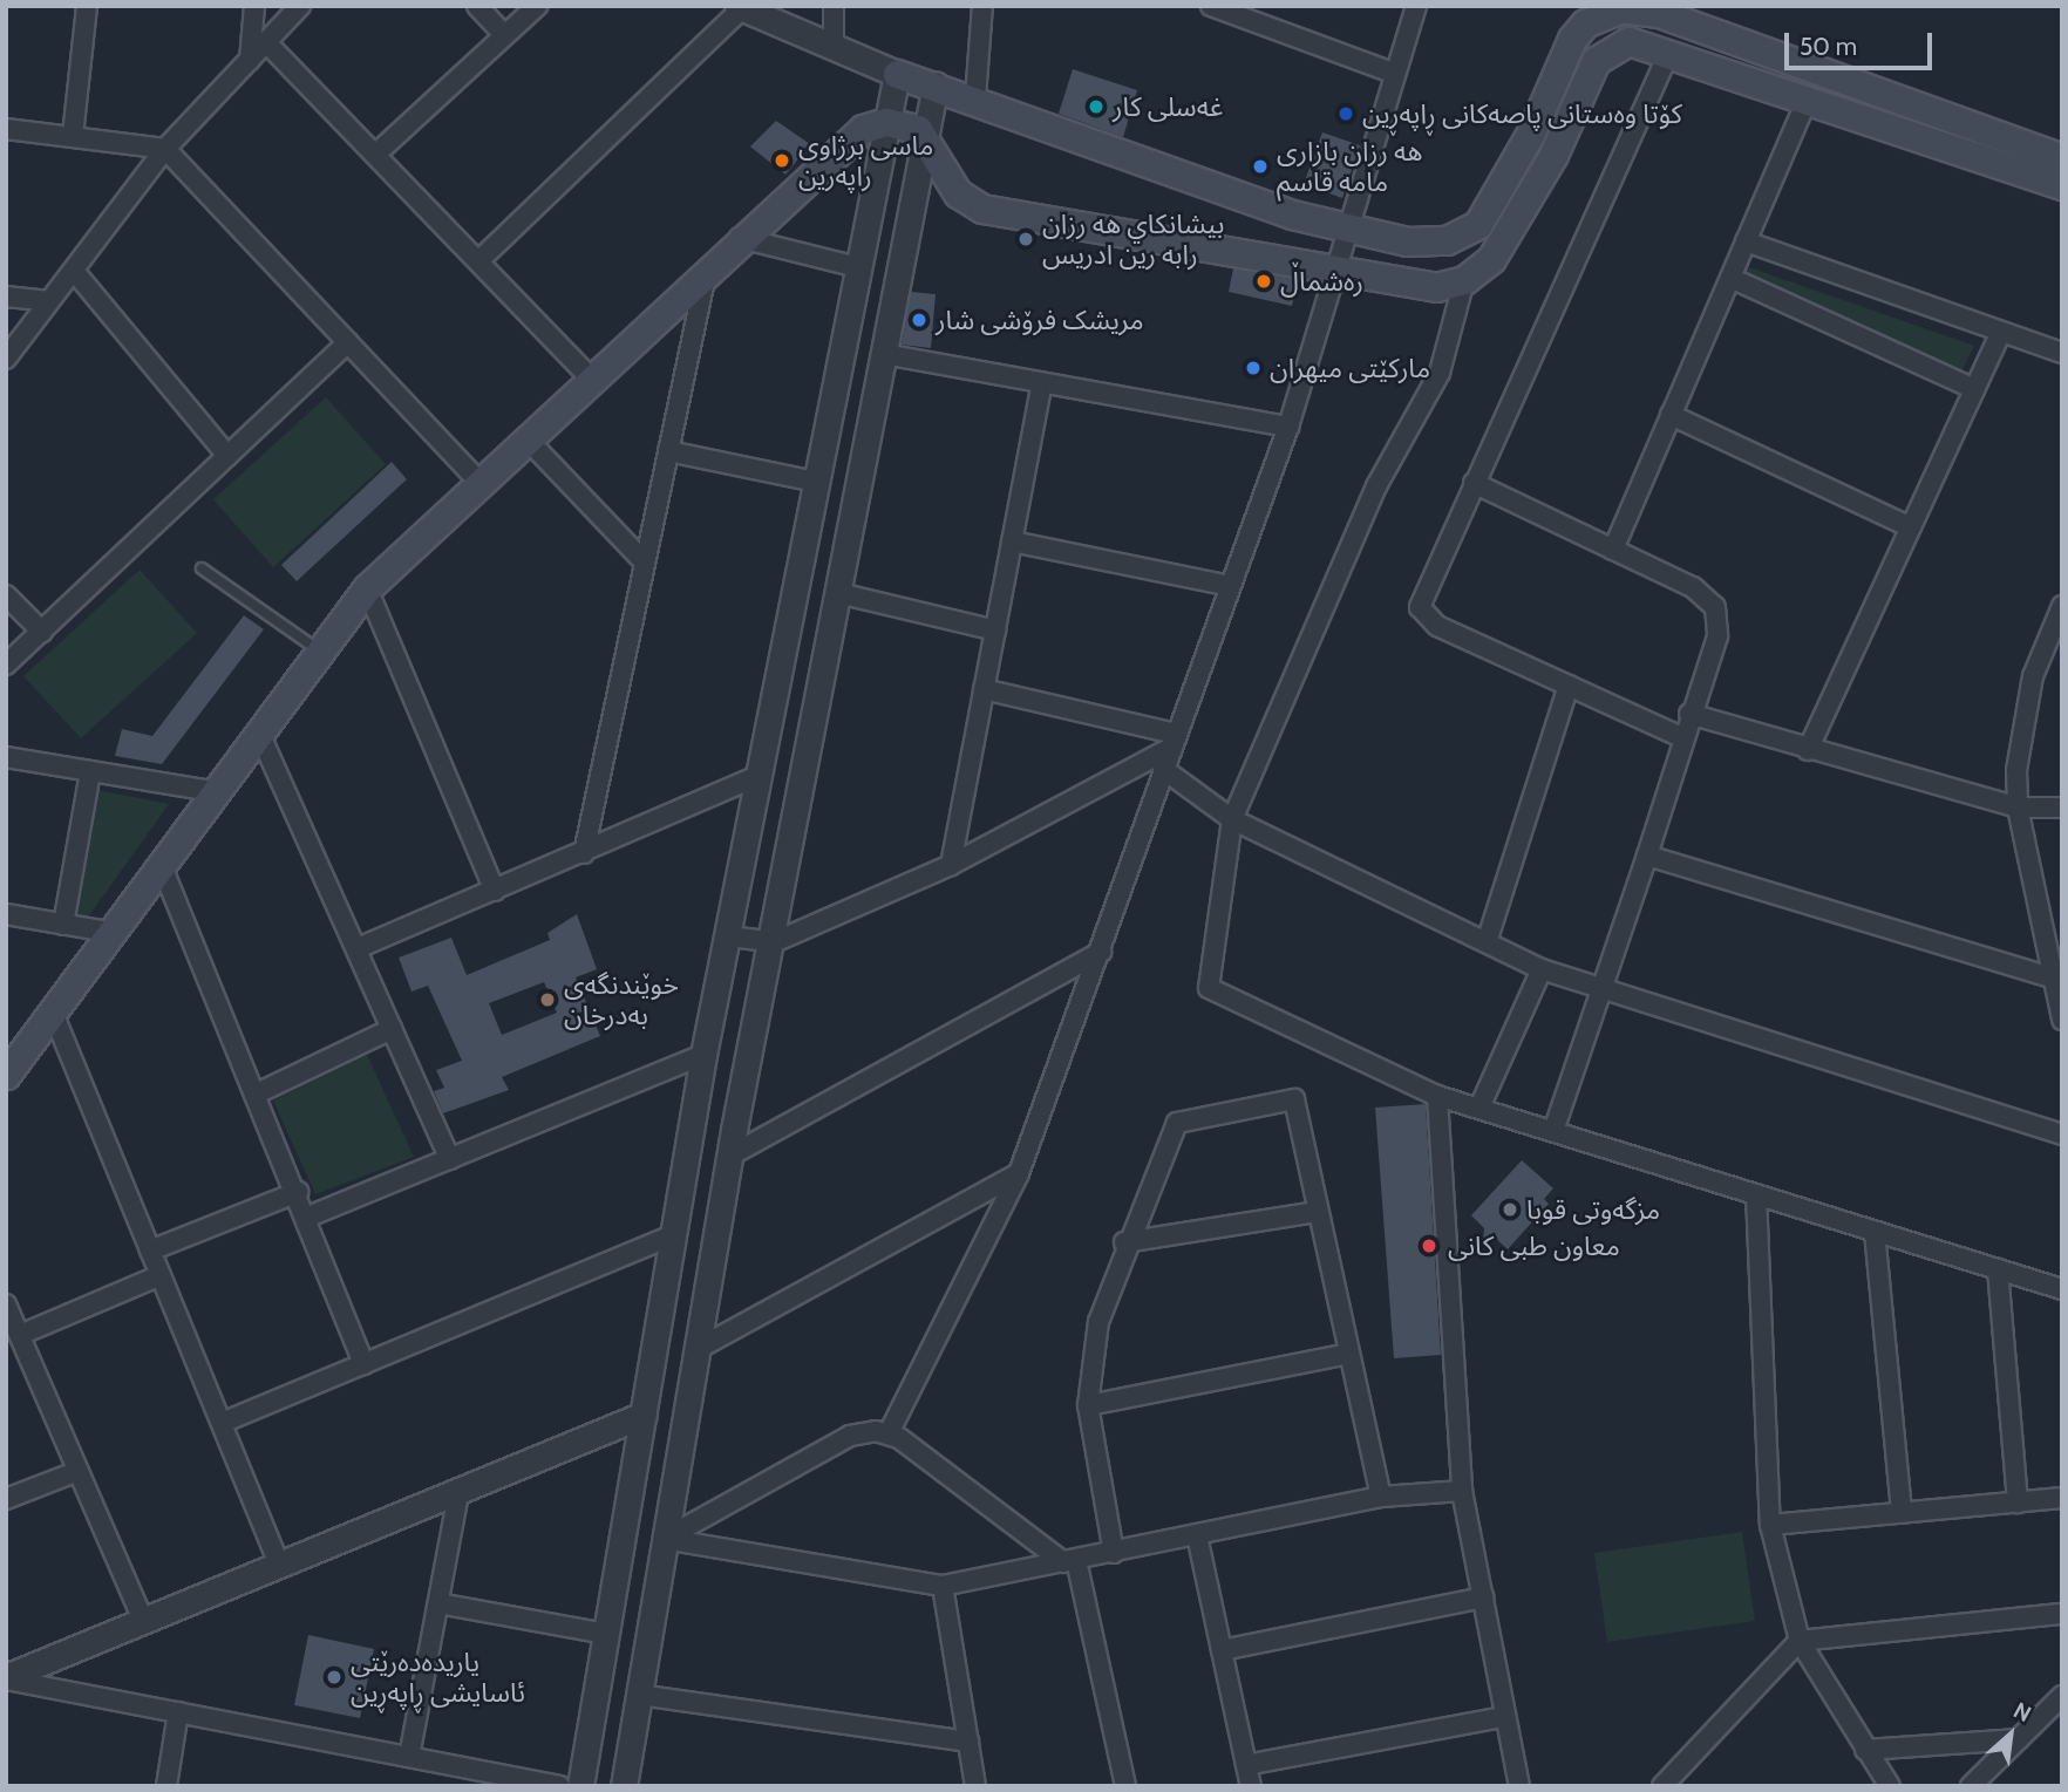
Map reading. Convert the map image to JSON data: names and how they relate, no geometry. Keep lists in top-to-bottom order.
{
  "places": [
    "غەسلی کار",
    "كۆتا وەستانی پاصەکانی ڕاپەڕین",
    "ماسی برژاوی راپەرین",
    "هه رزان بازارى مامه قاسم",
    "بيشانكاي هه رزان رابه رين ادريس",
    "رەشماڵ",
    "مریشک فرۆشی شار",
    "مارکێتی میهران",
    "خوێندنگەی بەدرخان",
    "مزگەوتی قوبا",
    "معاون طبی کانی",
    "یاریدەدەرێتی ئاسایشی ڕاپەڕین"
  ],
  "scale_bar": "50 m",
  "north": "top right"
}
